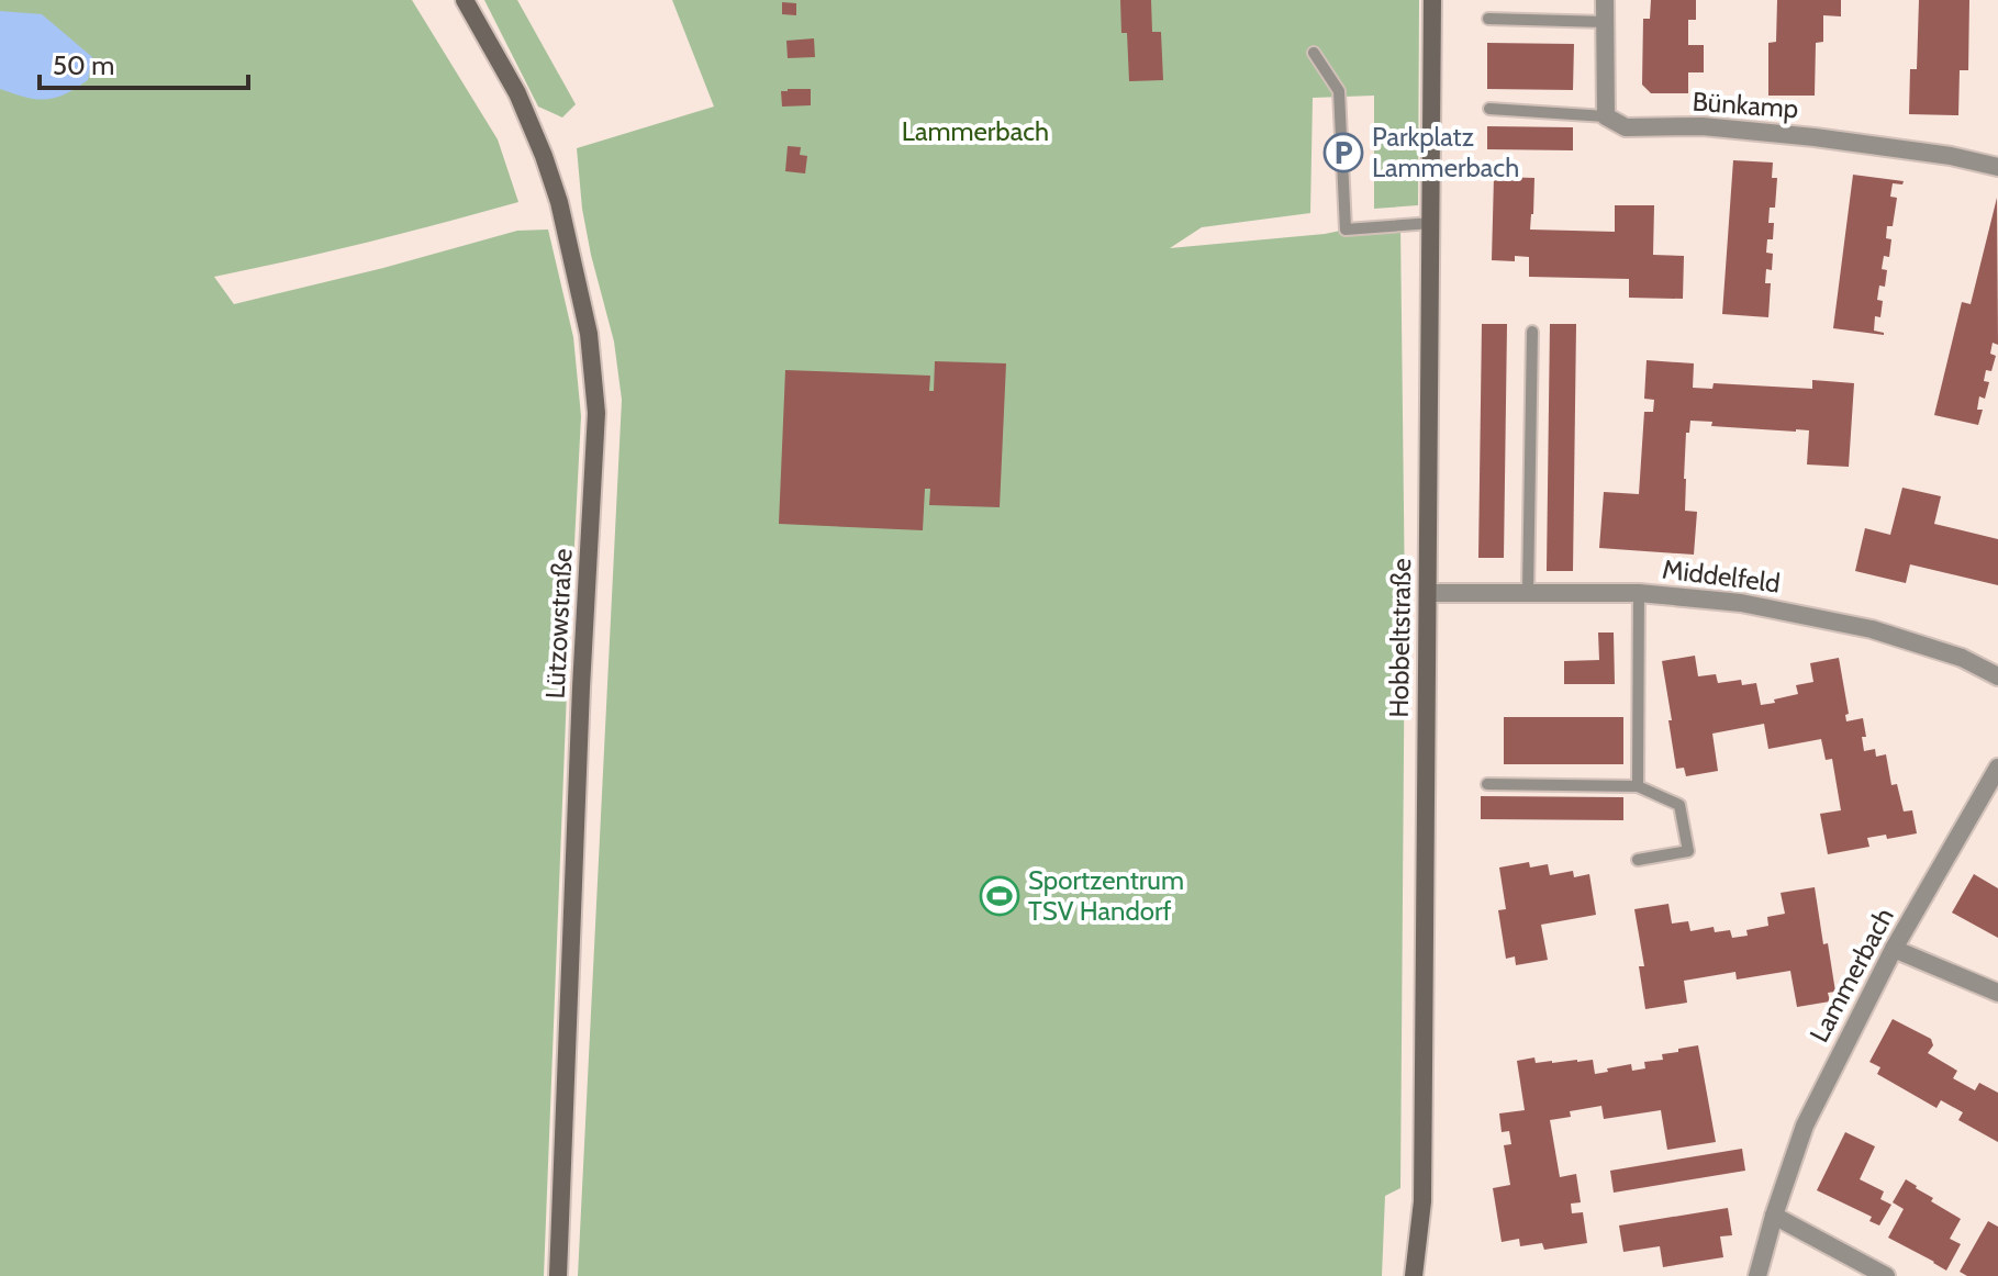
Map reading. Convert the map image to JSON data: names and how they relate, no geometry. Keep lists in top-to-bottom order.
{
  "streets": {
    "street": [
      "Bünkamp",
      "Middelfeld",
      "Lützowstraße",
      "Hobbeltstraße",
      "Lammerbach"
    ]
  },
  "crossings": [
    ["Middelfeld", "Hobbeltstraße"]
  ],
  "parks": ["Lammerbach"],
  "places": {
    "parking": ["Parkplatz Lammerbach"],
    "sports": ["Sportzentrum TSV Handorf"]
  },
  "scale_bar": "50 m"
}
